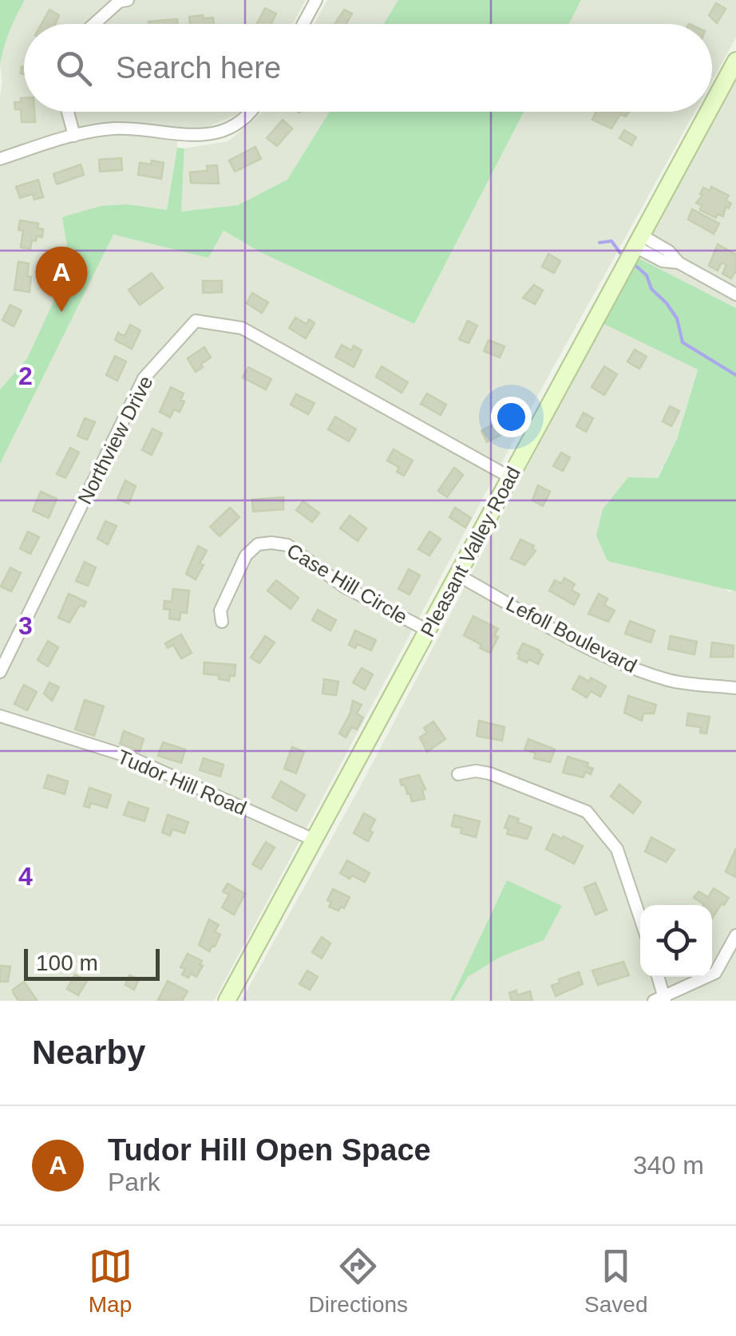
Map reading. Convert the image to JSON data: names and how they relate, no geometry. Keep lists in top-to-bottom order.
{
  "streets": {
    "main road": ["Pleasant Valley Road"],
    "street": [
      "Northview Drive",
      "Case Hill Circle",
      "Lefoll Boulevard",
      "Tudor Hill Road"
    ]
  },
  "crossings": [
    ["Northview Drive", "Pleasant Valley Road"],
    ["Pleasant Valley Road", "Case Hill Circle"],
    ["Pleasant Valley Road", "Lefoll Boulevard"],
    ["Pleasant Valley Road", "Tudor Hill Road"]
  ],
  "scale_bar": "100 m",
  "page": {
    "search": "Search here",
    "pins": "A",
    "scale": "100 m",
    "heading": "Nearby",
    "list": [
      {
        "mark": "A",
        "name": "Tudor Hill Open Space",
        "note": "Park",
        "value": "340 m"
      }
    ],
    "nav": ["Map", "Directions", "Saved"]
  },
  "grid": {
    "rows": ["2", "3", "4"]
  }
}
